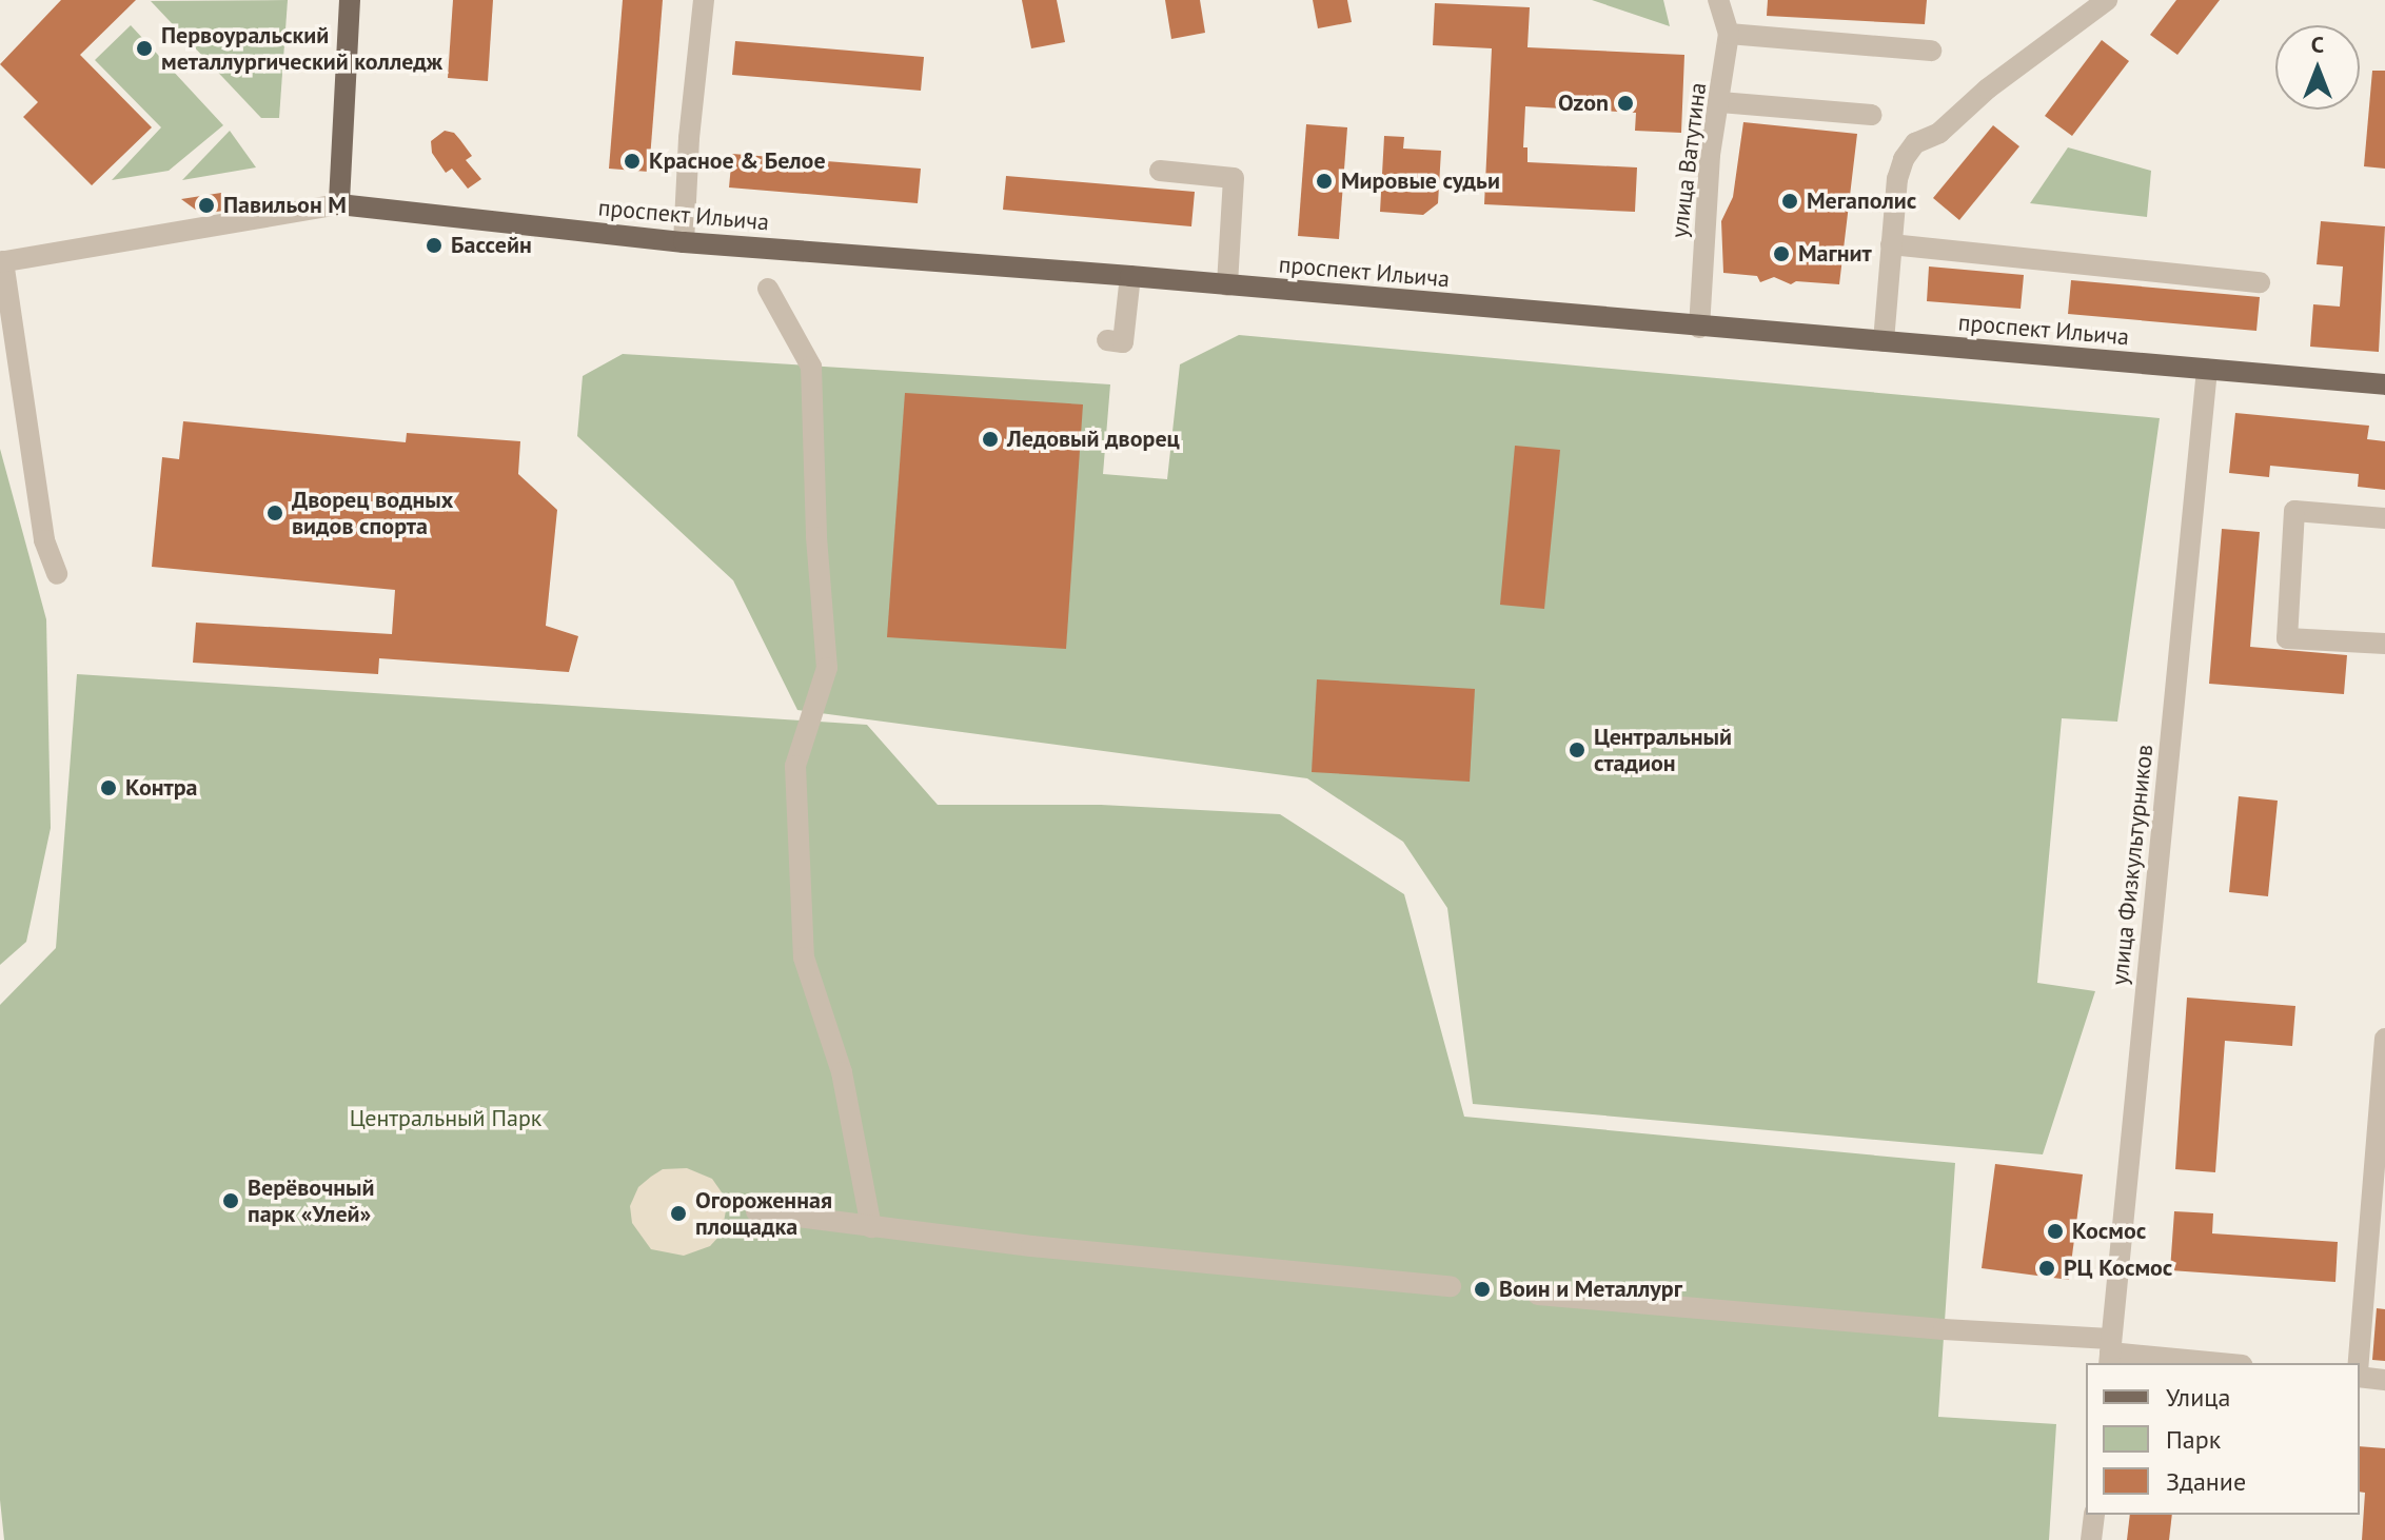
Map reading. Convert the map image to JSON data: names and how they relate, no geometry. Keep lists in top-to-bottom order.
{
  "streets": {
    "main road": ["проспект Ильича"],
    "street": ["улица Ватутина", "улица Физкультурников"]
  },
  "crossings": [
    ["улица Ватутина", "проспект Ильича"],
    ["проспект Ильича", "улица Физкультурников"]
  ],
  "parks": ["Центральный Парк"],
  "places": [
    "Первоуральский металлургический колледж",
    "Ozon",
    "Красное & Белое",
    "Мировые судьи",
    "Мегаполис",
    "Павильон М",
    "Бассейн",
    "Магнит",
    "Ледовый дворец",
    "Дворец водных видов спорта",
    "Центральный стадион",
    "Контра",
    "Верёвочный парк «Улей»",
    "Огороженная площадка",
    "Космос",
    "РЦ Космос",
    "Воин и Металлург"
  ],
  "legend": ["Улица", "Парк", "Здание"],
  "north": "top"
}
